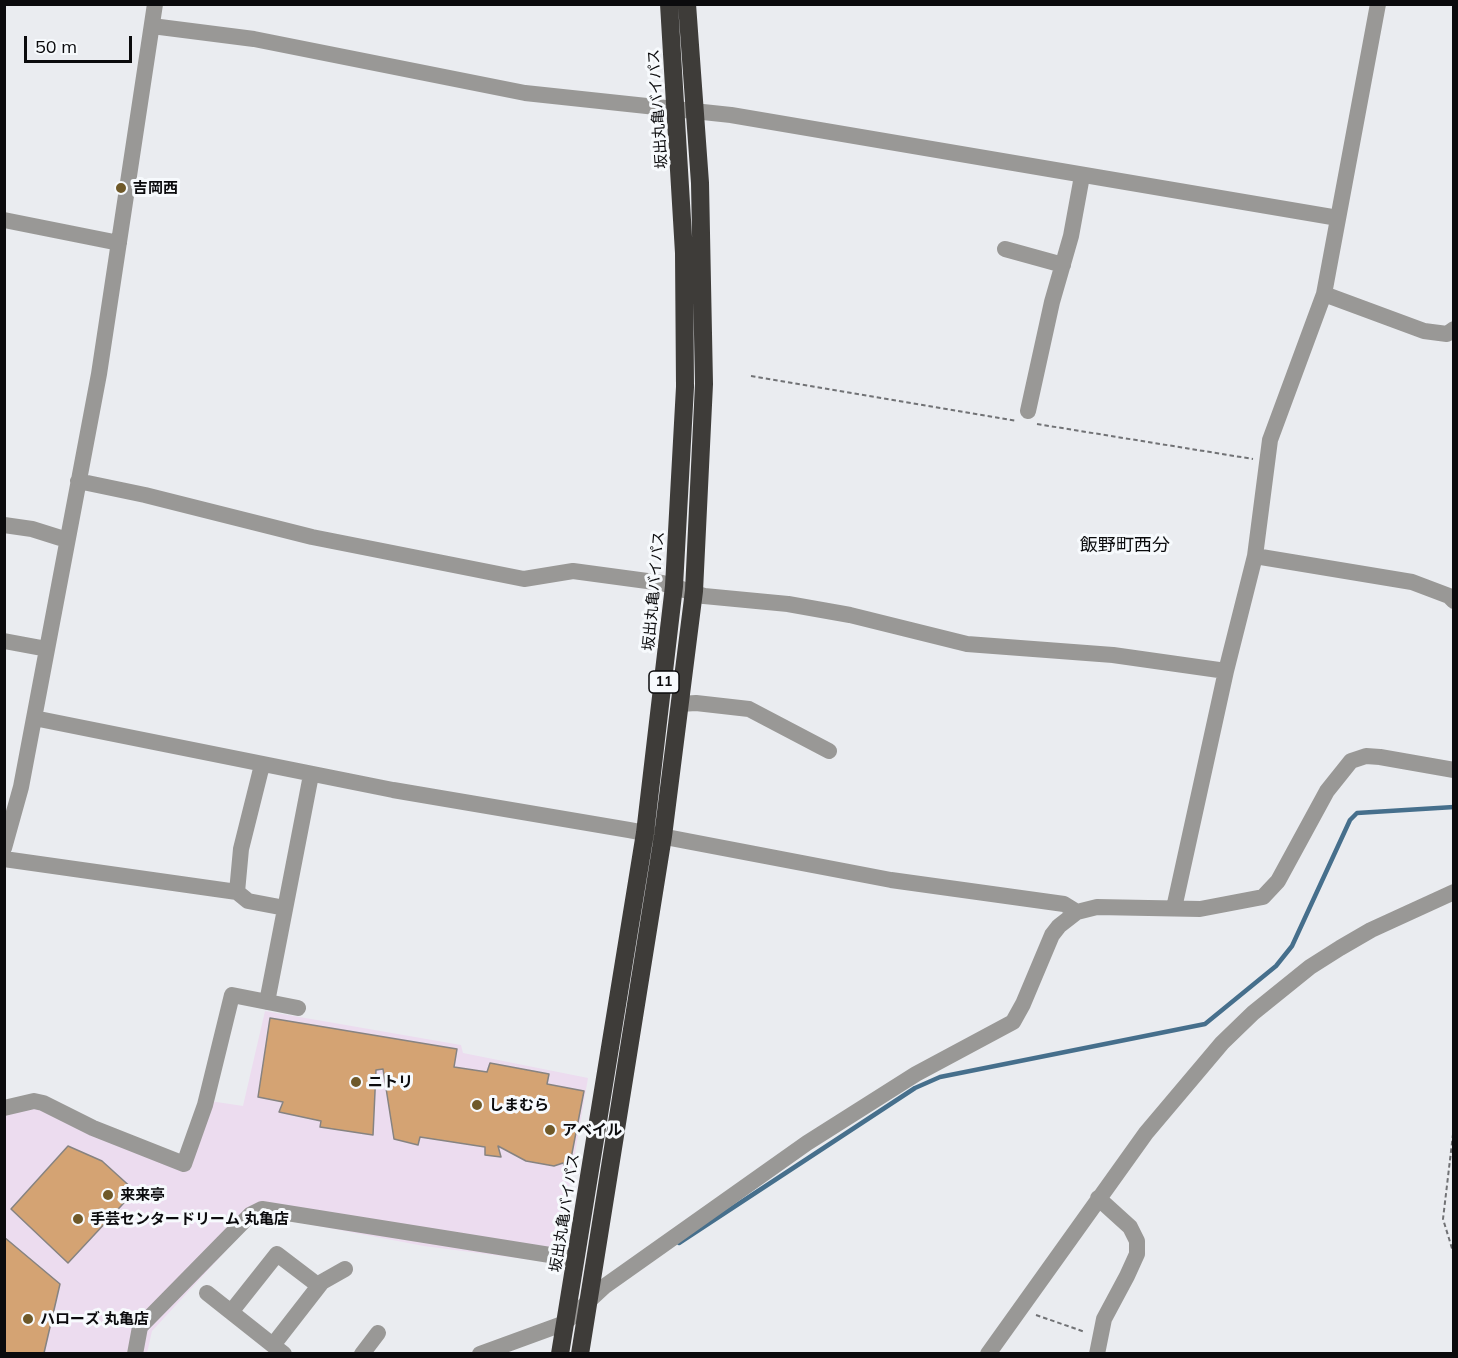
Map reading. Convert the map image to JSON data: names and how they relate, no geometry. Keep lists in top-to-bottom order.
{
  "streets": {
    "highway": ["坂出丸亀バイパス", "11"]
  },
  "districts": ["飯野町西分"],
  "places": [
    "吉岡西",
    "ニトリ",
    "しまむら",
    "アベイル",
    "来来亭",
    "手芸センタードリーム 丸亀店",
    "ハローズ 丸亀店"
  ],
  "scale_bar": "50 m"
}
